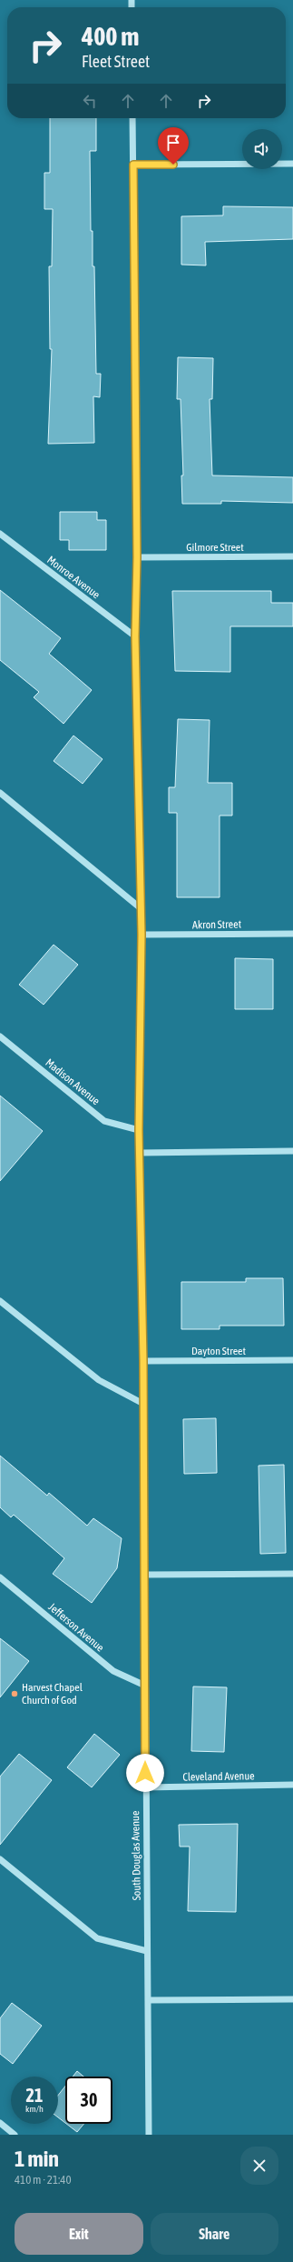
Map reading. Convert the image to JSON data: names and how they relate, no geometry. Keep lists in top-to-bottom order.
{
  "streets": {
    "street": [
      "Gilmore Street",
      "Monroe Avenue",
      "Akron Street",
      "Madison Avenue",
      "Dayton Street",
      "Jefferson Avenue",
      "Cleveland Avenue",
      "South Douglas Avenue"
    ]
  },
  "crossings": [
    ["Gilmore Street", "South Douglas Avenue"],
    ["Monroe Avenue", "South Douglas Avenue"],
    ["Akron Street", "South Douglas Avenue"],
    ["Madison Avenue", "South Douglas Avenue"],
    ["Dayton Street", "South Douglas Avenue"],
    ["Jefferson Avenue", "South Douglas Avenue"],
    ["Cleveland Avenue", "South Douglas Avenue"]
  ],
  "places": ["Harvest Chapel Church of God"],
  "page": {
    "turn": ["400 m", "Fleet Street"],
    "speed": "21 km/h",
    "limit": "30",
    "heading": ["1 min", "410 m · 21:40"],
    "buttons": ["Exit", "Share"]
  }
}
